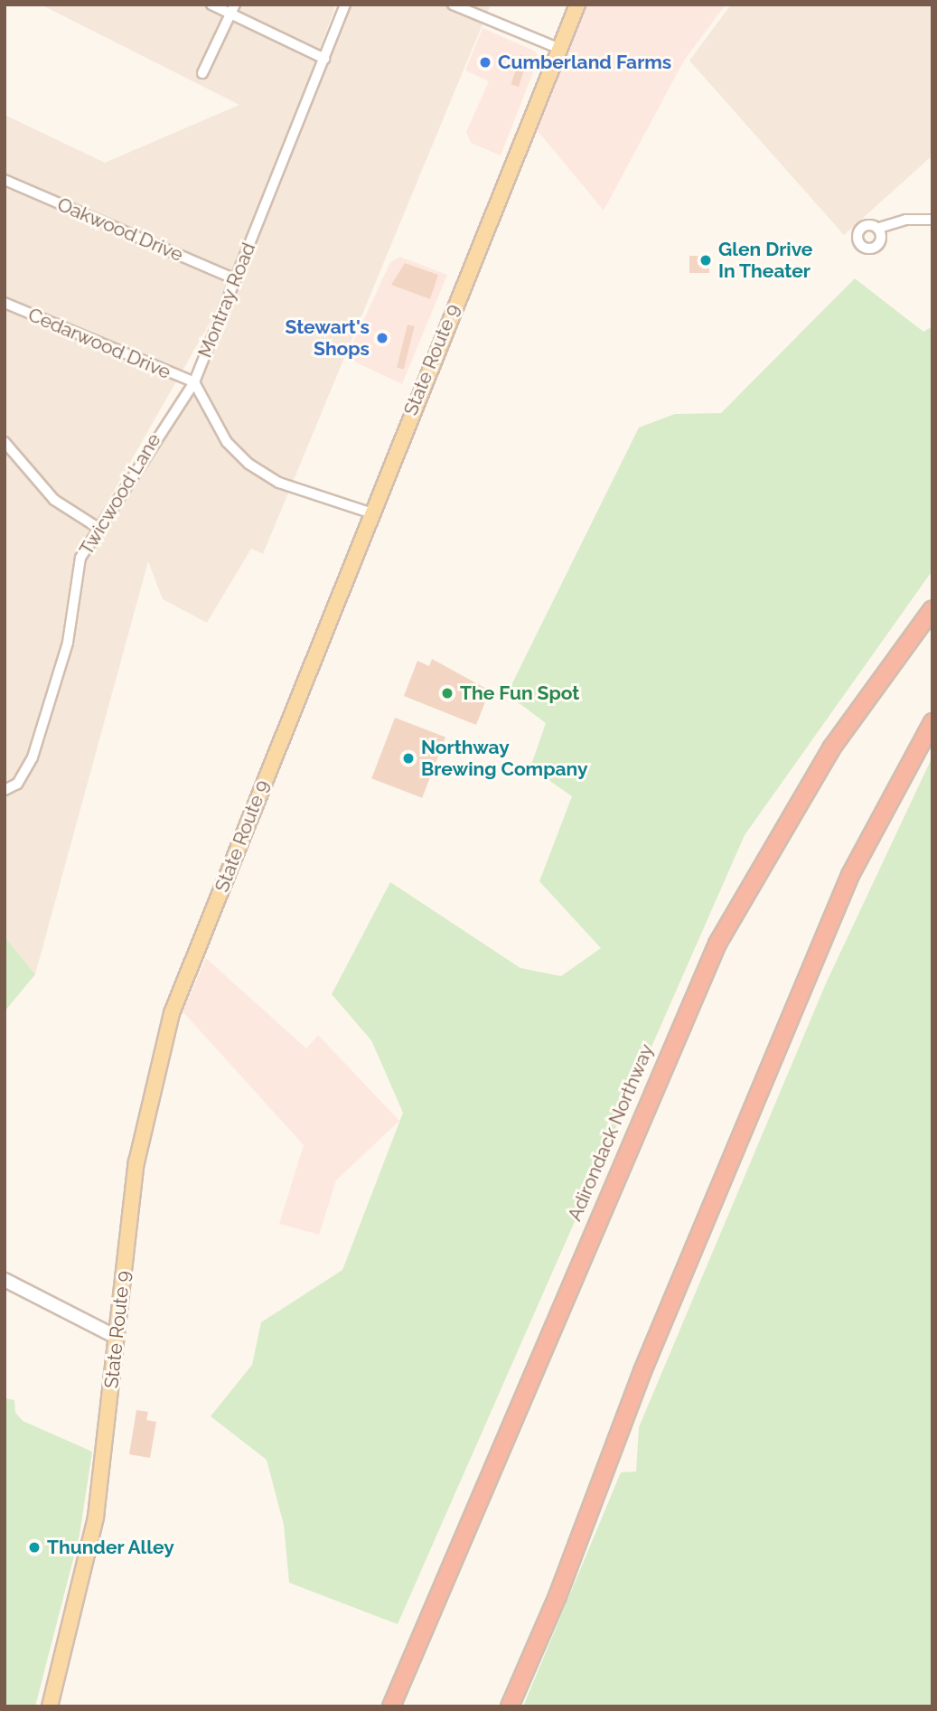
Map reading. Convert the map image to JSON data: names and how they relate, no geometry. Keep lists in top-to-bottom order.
{
  "streets": {
    "highway": ["Adirondack Northway"],
    "main road": ["State Route 9"],
    "street": [
      "Oakwood Drive",
      "Montray Road",
      "Cedarwood Drive",
      "Twicwood Lane"
    ]
  },
  "crossings": [
    ["Oakwood Drive", "Montray Road"],
    ["Montray Road", "Cedarwood Drive"],
    ["Montray Road", "State Route 9"],
    ["Montray Road", "Twicwood Lane"],
    ["Cedarwood Drive", "Twicwood Lane"]
  ],
  "places": [
    "Cumberland Farms",
    "Glen Drive In Theater",
    "Stewart's Shops",
    "The Fun Spot",
    "Northway Brewing Company",
    "Thunder Alley"
  ]
}
